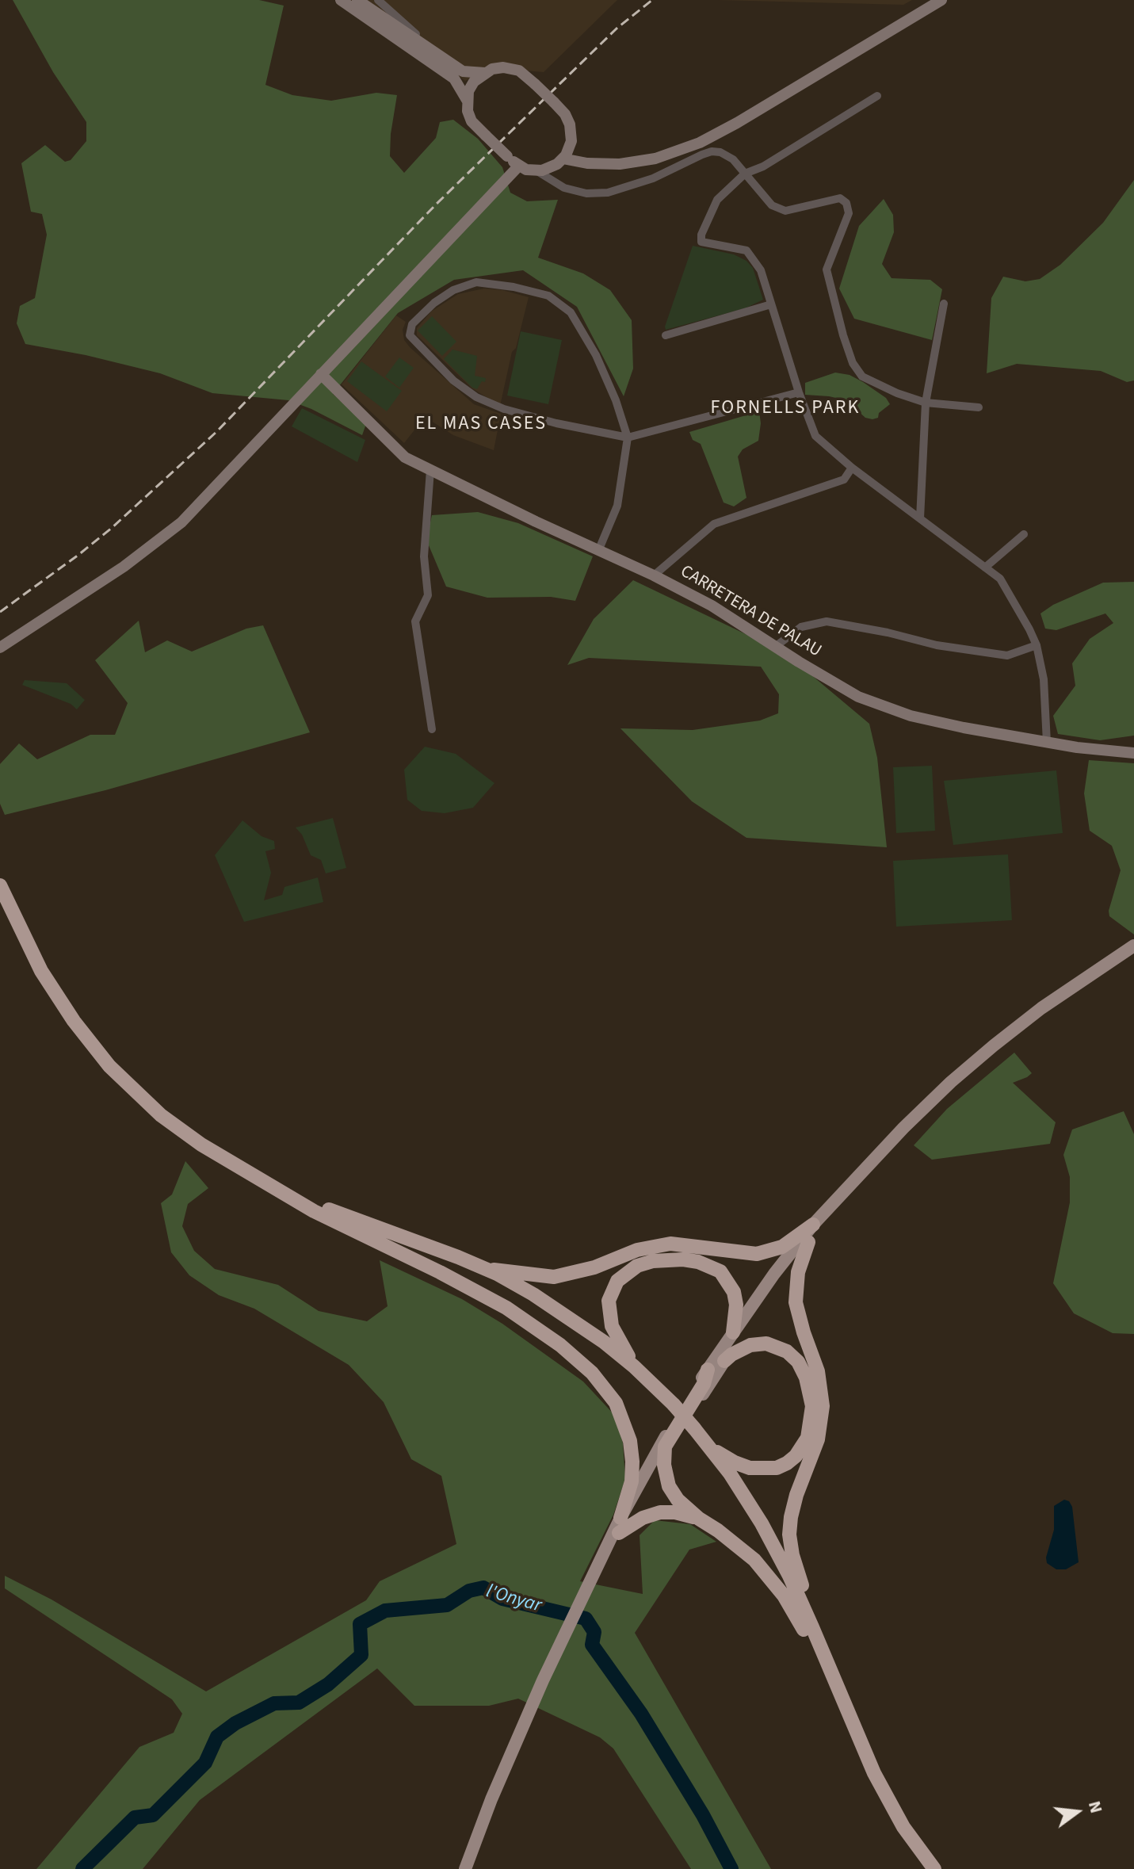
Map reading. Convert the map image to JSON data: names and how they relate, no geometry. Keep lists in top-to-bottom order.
{
  "streets": {
    "street": ["CARRETERA DE PALAU"]
  },
  "districts": ["FORNELLS PARK", "EL MAS CASES"],
  "water": ["l'Onyar"],
  "north": "right"
}
